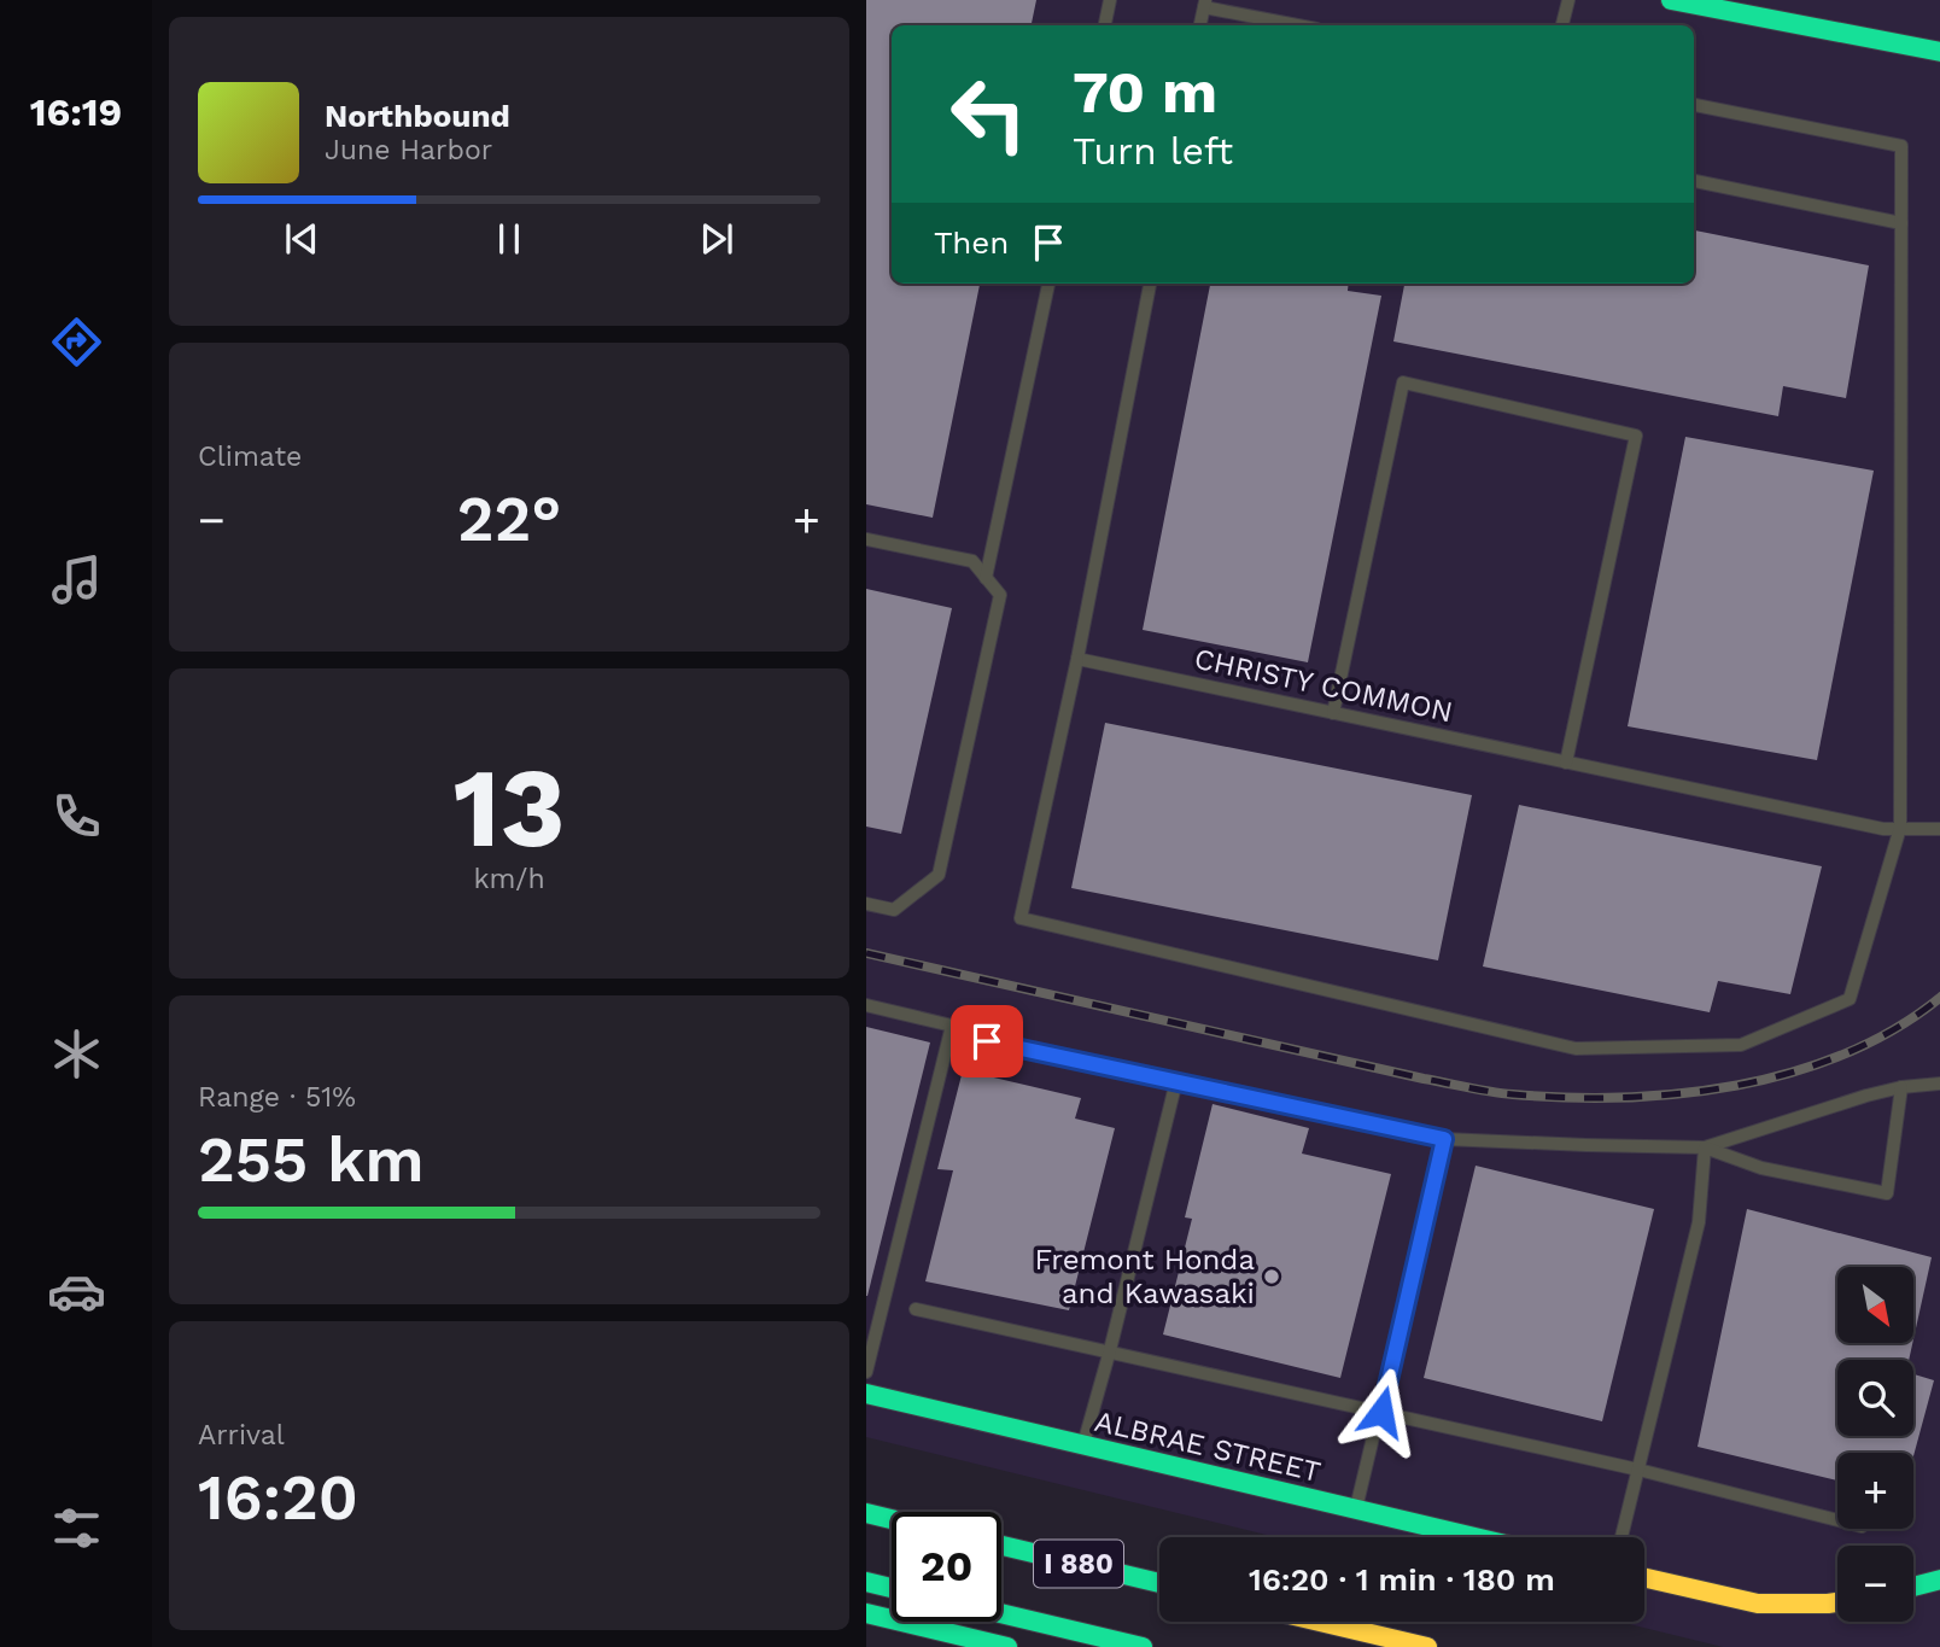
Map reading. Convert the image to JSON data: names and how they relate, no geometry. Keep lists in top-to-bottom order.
{
  "streets": {
    "main road": ["ALBRAE STREET", "I 880"],
    "lane": ["CHRISTY COMMON"]
  },
  "places": ["Fremont Honda and Kawasaki"],
  "north": "bottom right",
  "page": {
    "tabs": "16:19",
    "turn": ["70 m", "Turn left"],
    "song": ["Northbound", "June Harbor"],
    "then": "Then",
    "tile": [
      "Climate",
      ["13", "km/h"],
      ["Range · 51%", "255 km"],
      ["Arrival", "16:20"]
    ],
    "heat": ["−", "22°", "+"],
    "map_buttons": ["+", "−"],
    "limit": "20",
    "trip": "16:20 · 1 min · 180 m"
  }
}
